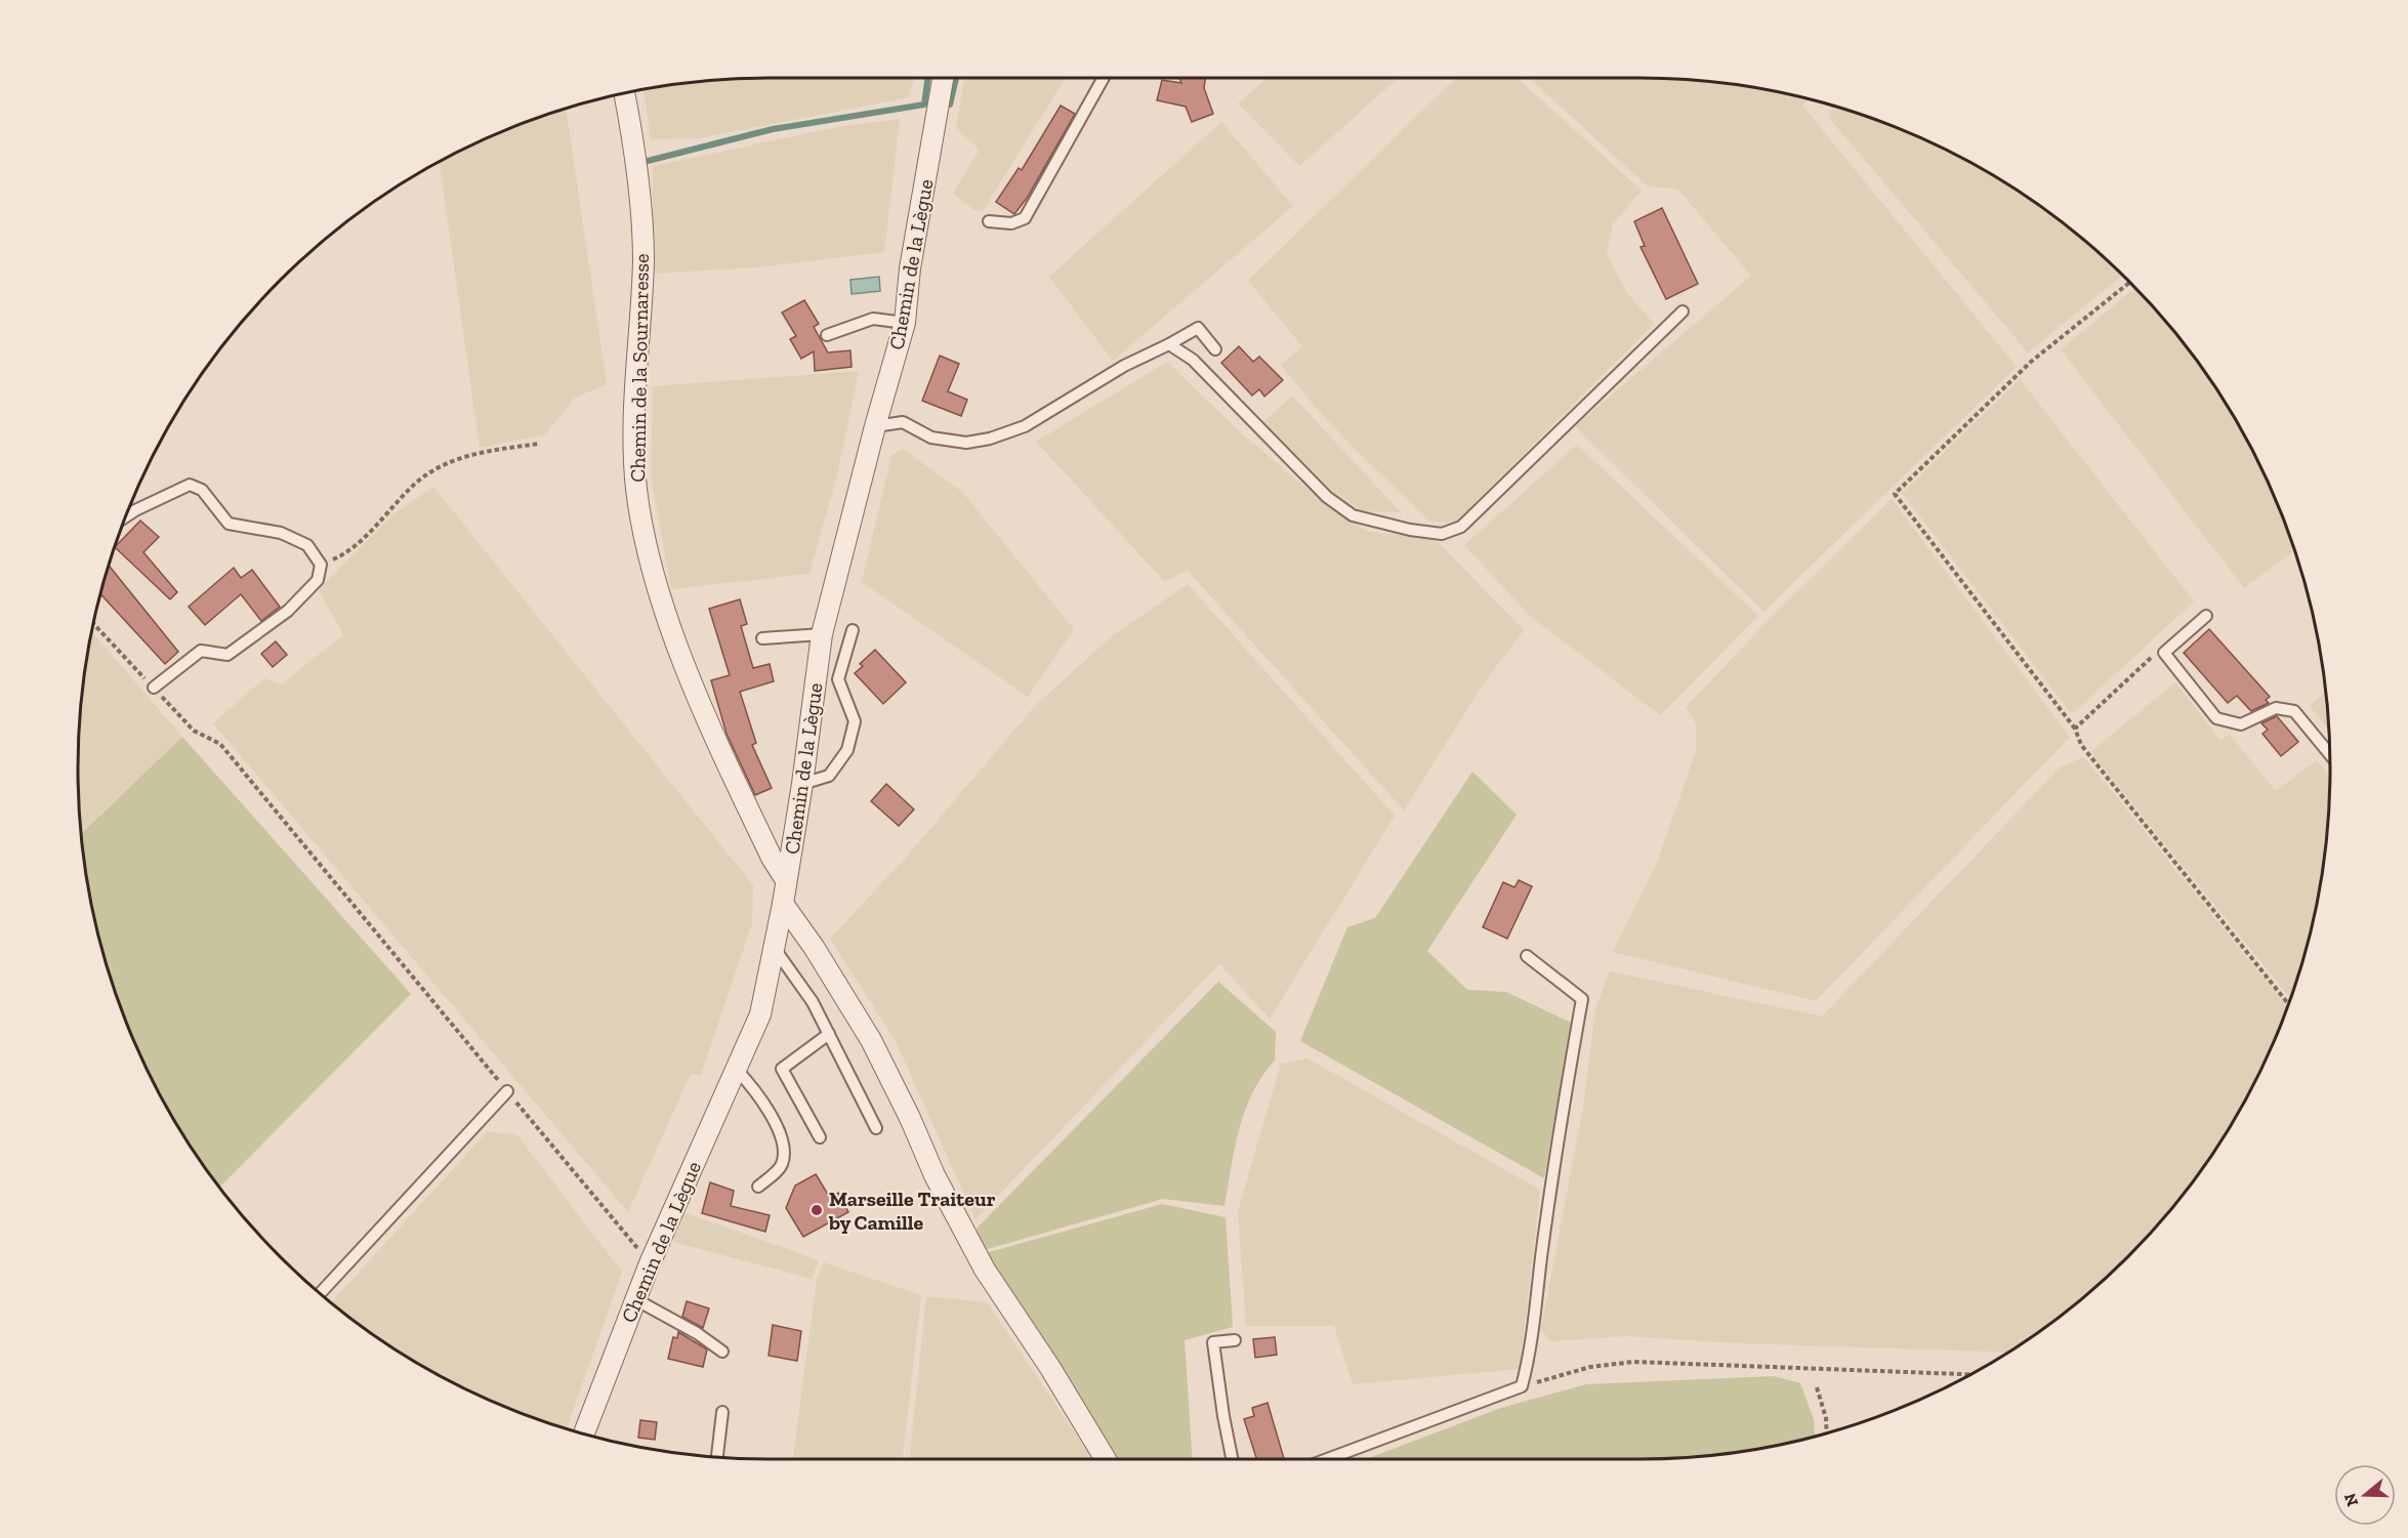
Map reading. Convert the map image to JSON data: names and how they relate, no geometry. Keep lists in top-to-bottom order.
{
  "streets": {
    "street": ["Chemin de la Lègue", "Chemin de la Sournaresse"]
  },
  "crossings": [
    ["Chemin de la Lègue", "Chemin de la Sournaresse"]
  ],
  "places": ["Marseille Traiteur by Camille"],
  "north": "left"
}
